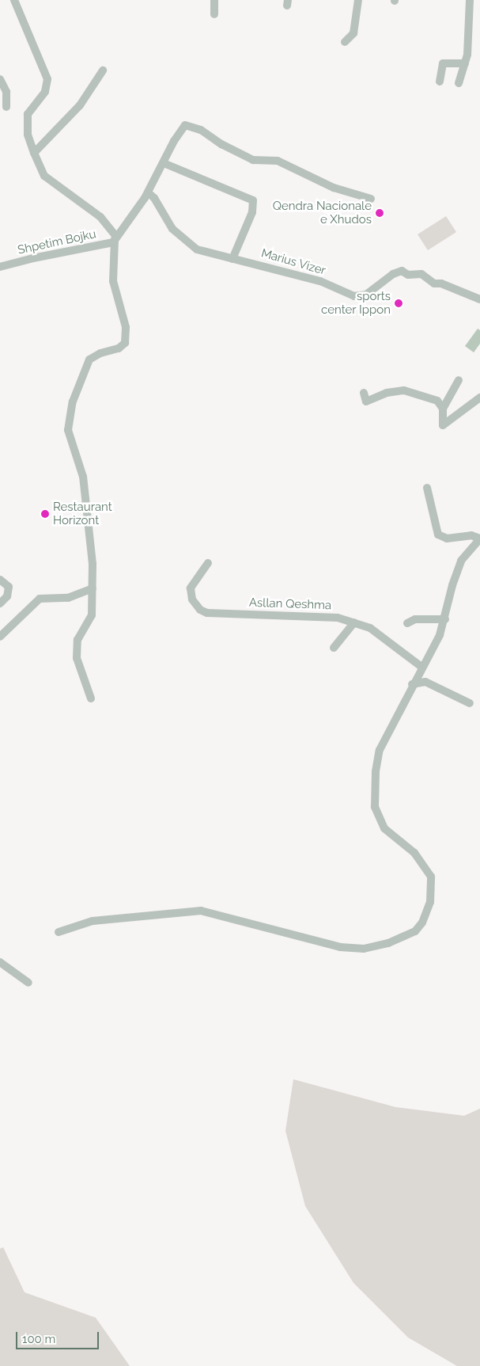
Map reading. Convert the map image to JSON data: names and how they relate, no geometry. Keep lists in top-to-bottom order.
{
  "streets": {
    "street": ["Shpetim Bojku", "Marius Vizer", "Asllan Qeshma"]
  },
  "places": ["Qendra Nacionale e Xhudos", "sports center Ippon", "Restaurant Horizont"],
  "scale_bar": "100 m"
}
